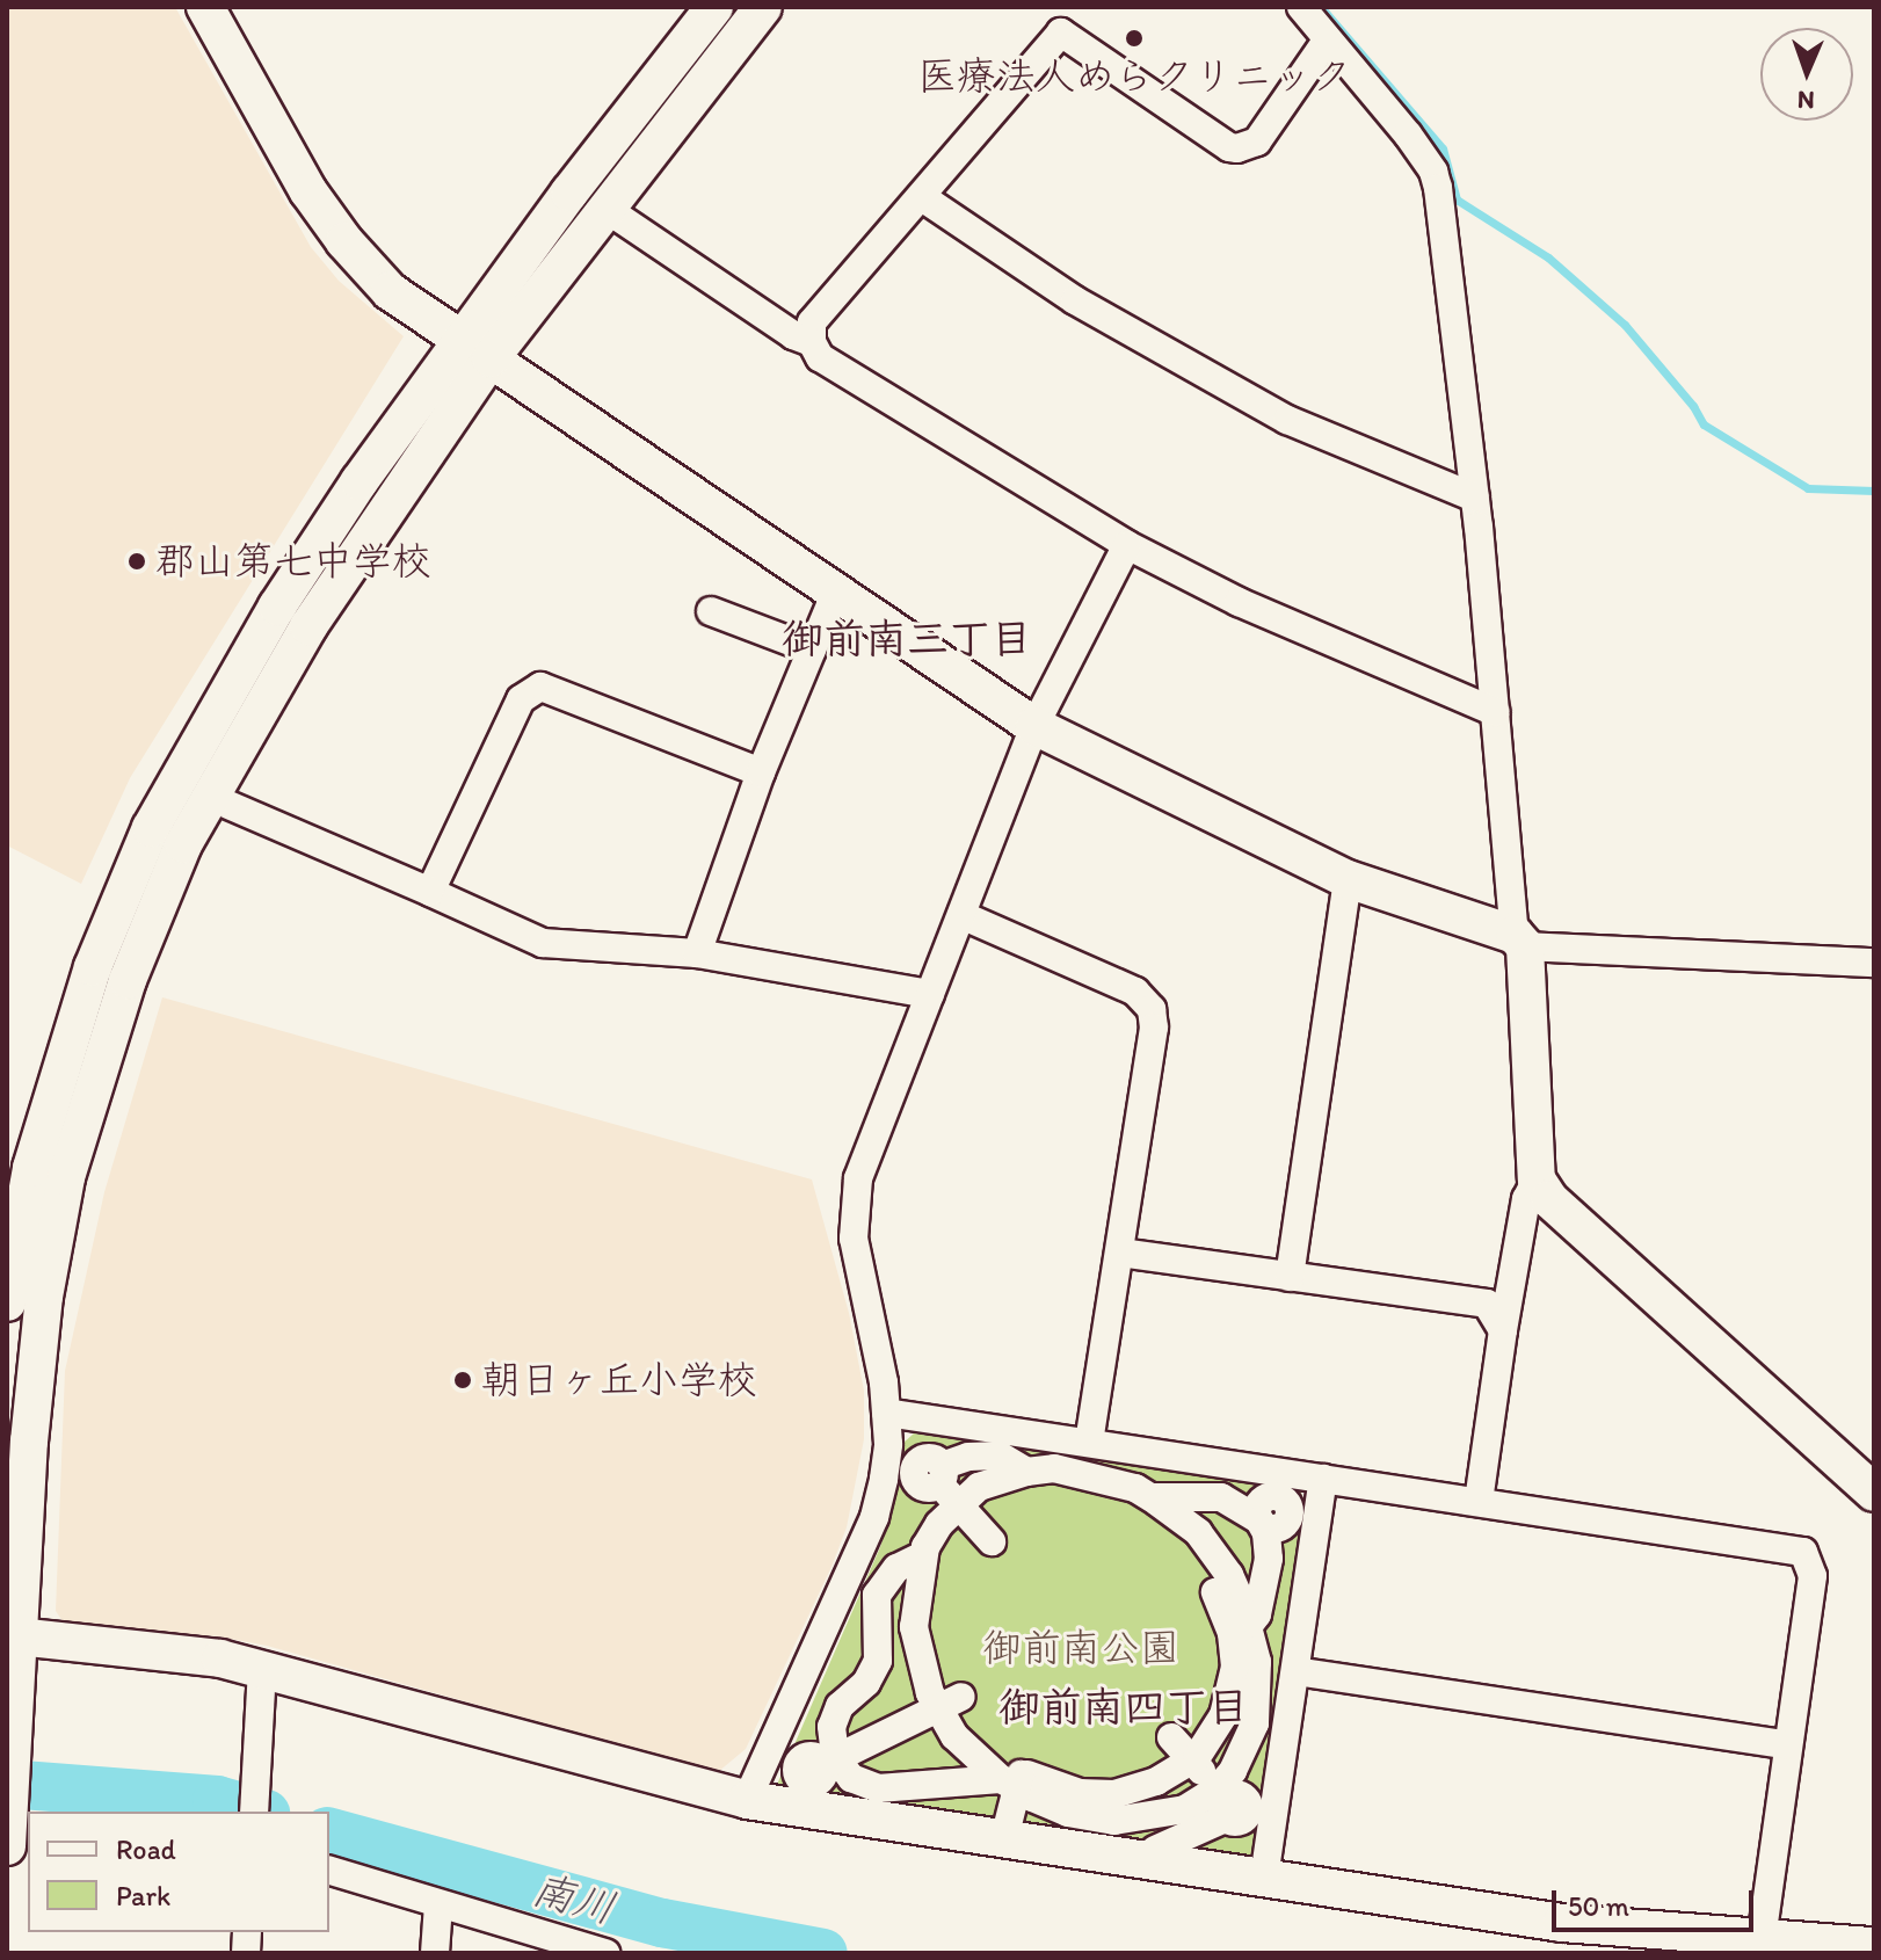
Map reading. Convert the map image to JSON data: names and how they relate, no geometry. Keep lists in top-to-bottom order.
{
  "districts": ["御前南三丁目", "御前南四丁目"],
  "water": ["南川"],
  "parks": ["御前南公園"],
  "places": ["医療法人めらクリニック", "郡山第七中学校", "朝日ヶ丘小学校"],
  "legend": ["Road", "Park"],
  "scale_bar": "50 m",
  "north": "bottom"
}
